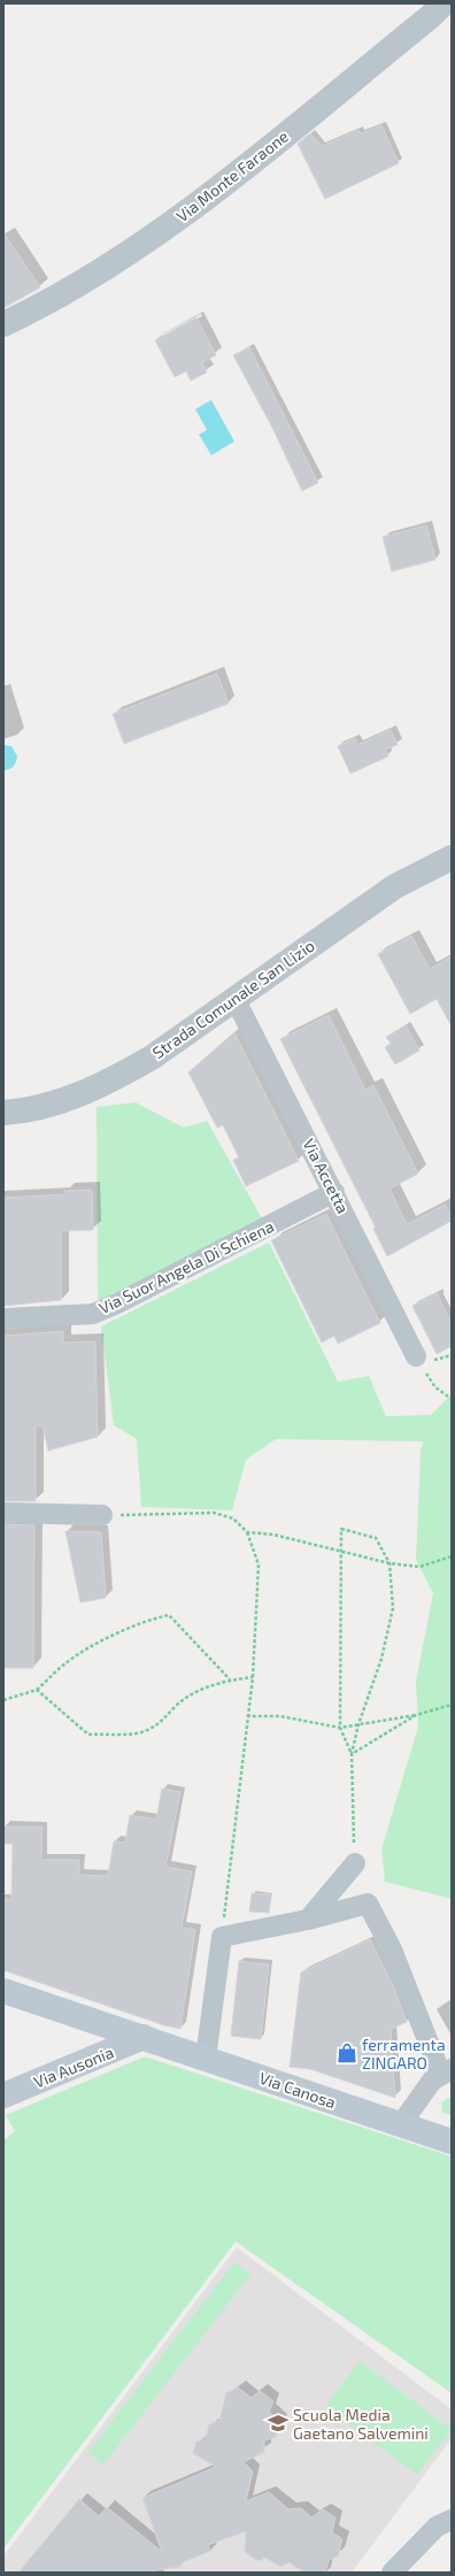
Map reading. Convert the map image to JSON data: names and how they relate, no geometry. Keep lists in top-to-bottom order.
{
  "streets": {
    "main road": ["Via Ausonia", "Via Canosa"],
    "street": [
      "Via Monte Faraone",
      "Strada Comunale San Lizio",
      "Via Accetta",
      "Via Suor Angela Di Schiena"
    ]
  },
  "crossings": [
    ["Strada Comunale San Lizio", "Via Accetta"],
    ["Via Accetta", "Via Suor Angela Di Schiena"],
    ["Via Ausonia", "Via Canosa"]
  ],
  "places": {
    "shop": ["ferramenta ZINGARO"],
    "school or university": ["Scuola Media Gaetano Salvemini"]
  }
}
